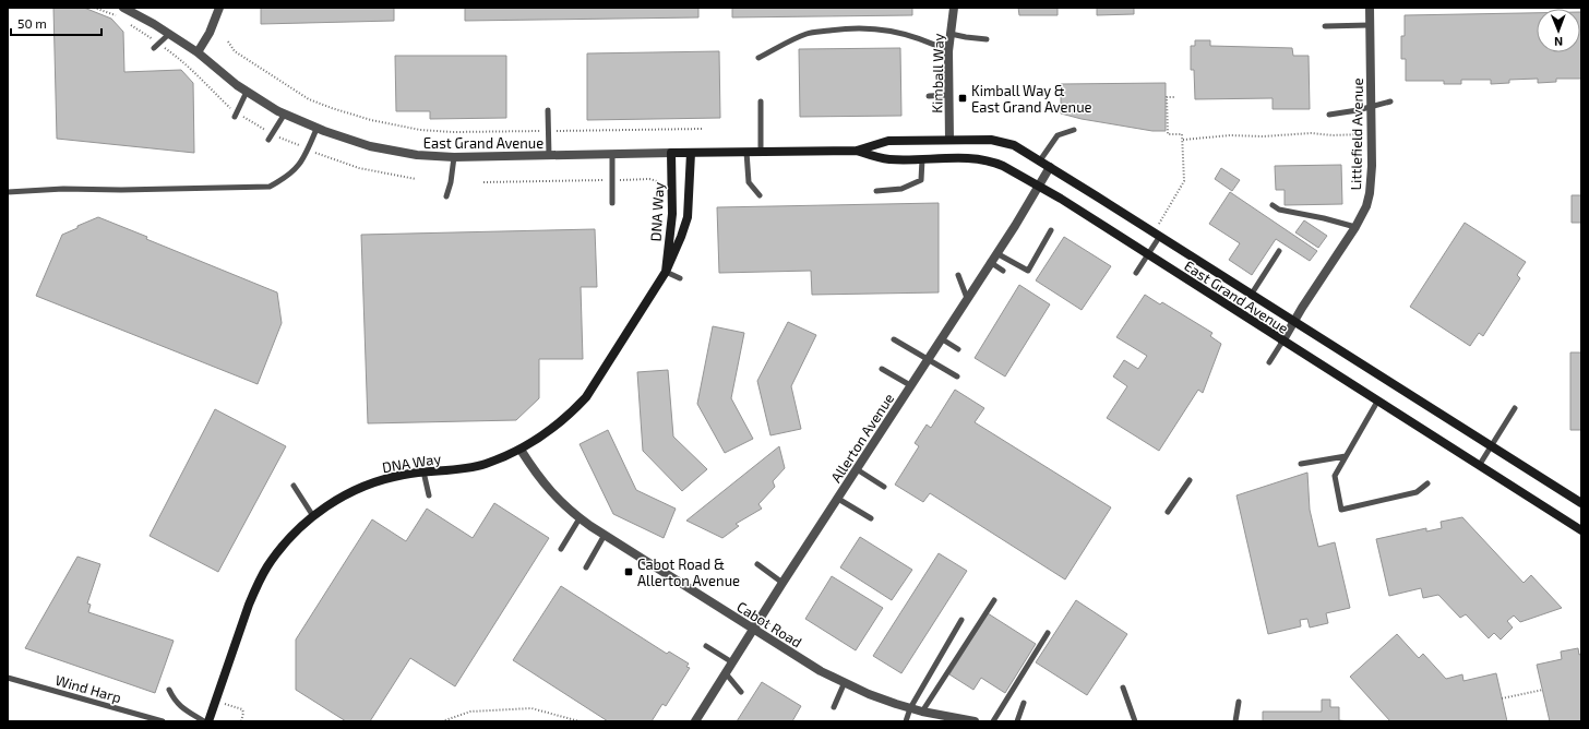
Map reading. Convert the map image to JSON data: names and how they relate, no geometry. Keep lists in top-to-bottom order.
{
  "streets": {
    "main road": ["East Grand Avenue", "DNA Way"],
    "street": [
      "Kimball Way",
      "Littlefield Avenue",
      "Allerton Avenue",
      "Cabot Road"
    ],
    "lane": ["Wind Harp"]
  },
  "crossings": [
    ["Kimball Way", "East Grand Avenue"],
    ["Littlefield Avenue", "East Grand Avenue"],
    ["East Grand Avenue", "DNA Way"],
    ["East Grand Avenue", "Allerton Avenue"],
    ["DNA Way", "Cabot Road"],
    ["Allerton Avenue", "Cabot Road"]
  ],
  "places": {
    "transit": ["Kimball Way & East Grand Avenue", "Cabot Road & Allerton Avenue"]
  },
  "scale_bar": "50 m",
  "north": "bottom"
}
